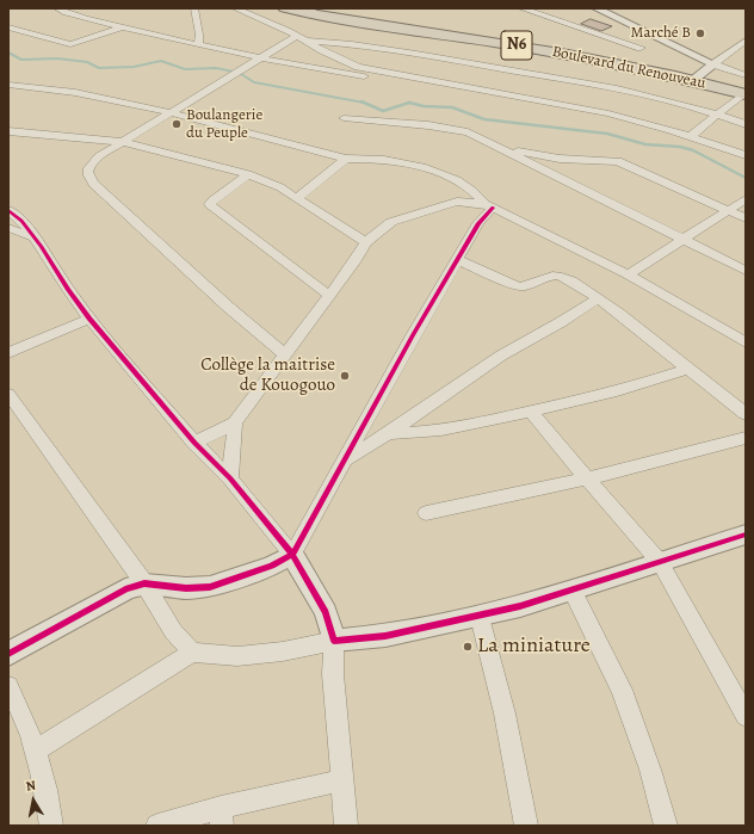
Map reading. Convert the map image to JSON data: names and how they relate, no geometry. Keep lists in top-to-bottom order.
{
  "streets": {
    "highway": ["N6", "Boulevard du Renouveau"]
  },
  "crossings": [
    ["N6", "Boulevard du Renouveau"]
  ],
  "places": [
    "Marché B",
    "Boulangerie du Peuple",
    "Collège la maitrise de Kouogouo",
    "La miniature"
  ],
  "north": "top"
}
